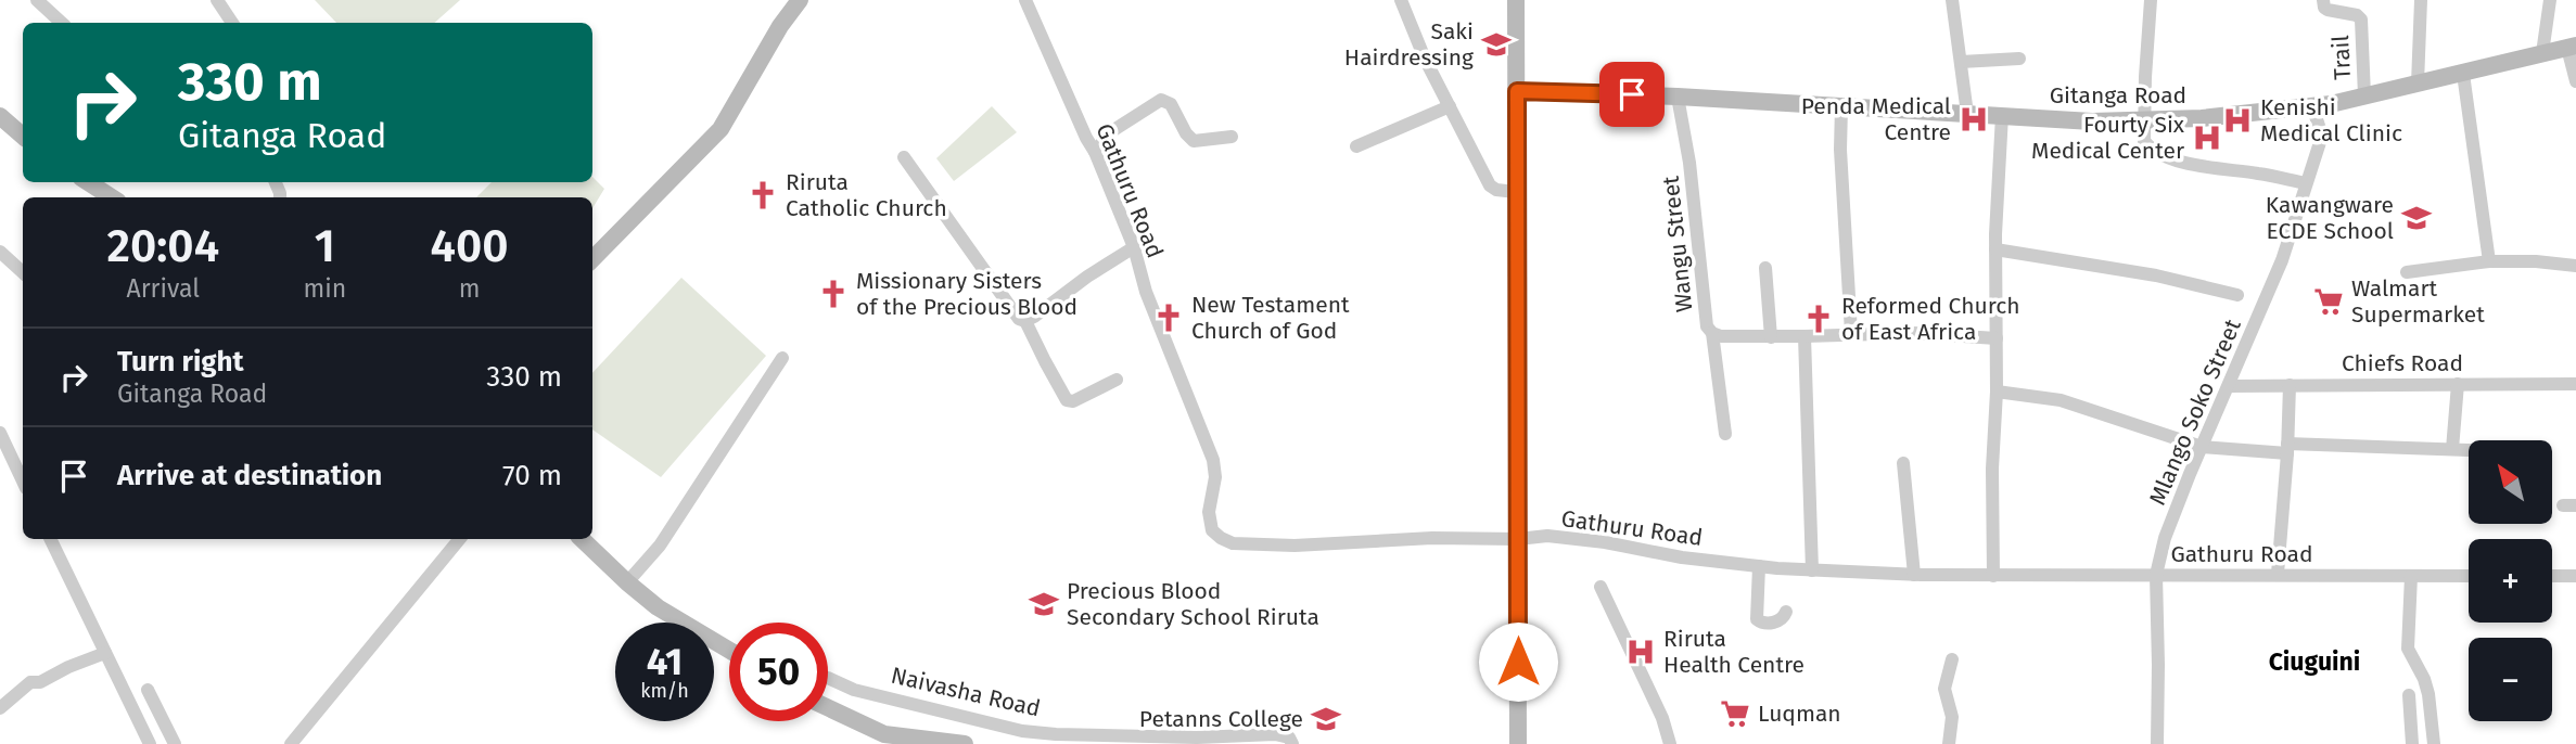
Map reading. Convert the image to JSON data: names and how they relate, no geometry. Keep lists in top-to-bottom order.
{
  "streets": {
    "main road": ["Gitanga Road"],
    "street": [
      "Trail",
      "Gathuru Road",
      "Wangu Street",
      "Chiefs Road",
      "Mlango Soko Street",
      "Naivasha Road"
    ]
  },
  "crossings": [
    ["Trail", "Gitanga Road"],
    ["Gitanga Road", "Wangu Street"],
    ["Gitanga Road", "Mlango Soko Street"],
    ["Gathuru Road", "Mlango Soko Street"],
    ["Chiefs Road", "Mlango Soko Street"]
  ],
  "districts": ["Ciuguini"],
  "places": {
    "school or university": [
      "Saki Hairdressing",
      "Kawangware ECDE School",
      "Precious Blood Secondary School Riruta",
      "Petanns College"
    ],
    "hospital": [
      "Penda Medical Centre",
      "Kenishi Medical Clinic",
      "Fourty Six Medical Center",
      "Riruta Health Centre"
    ],
    "church": [
      "Riruta Catholic Church",
      "Missionary Sisters of the Precious Blood",
      "New Testament Church of God",
      "Reformed Church of East Africa"
    ],
    "supermarket": ["Walmart Supermarket", "Luqman"]
  },
  "north": "top left",
  "page": {
    "turn": ["330 m", "Gitanga Road"],
    "eta": [
      "20:04",
      "Arrival",
      "1",
      "min",
      "400",
      "m"
    ],
    "list": [
      {
        "name": "Turn right",
        "note": "Gitanga Road",
        "value": "330 m"
      },
      {
        "name": "Arrive at destination",
        "value": "70 m"
      }
    ],
    "map_buttons": ["+", "−"],
    "speed": "41 km/h",
    "limit": "50"
  }
}
